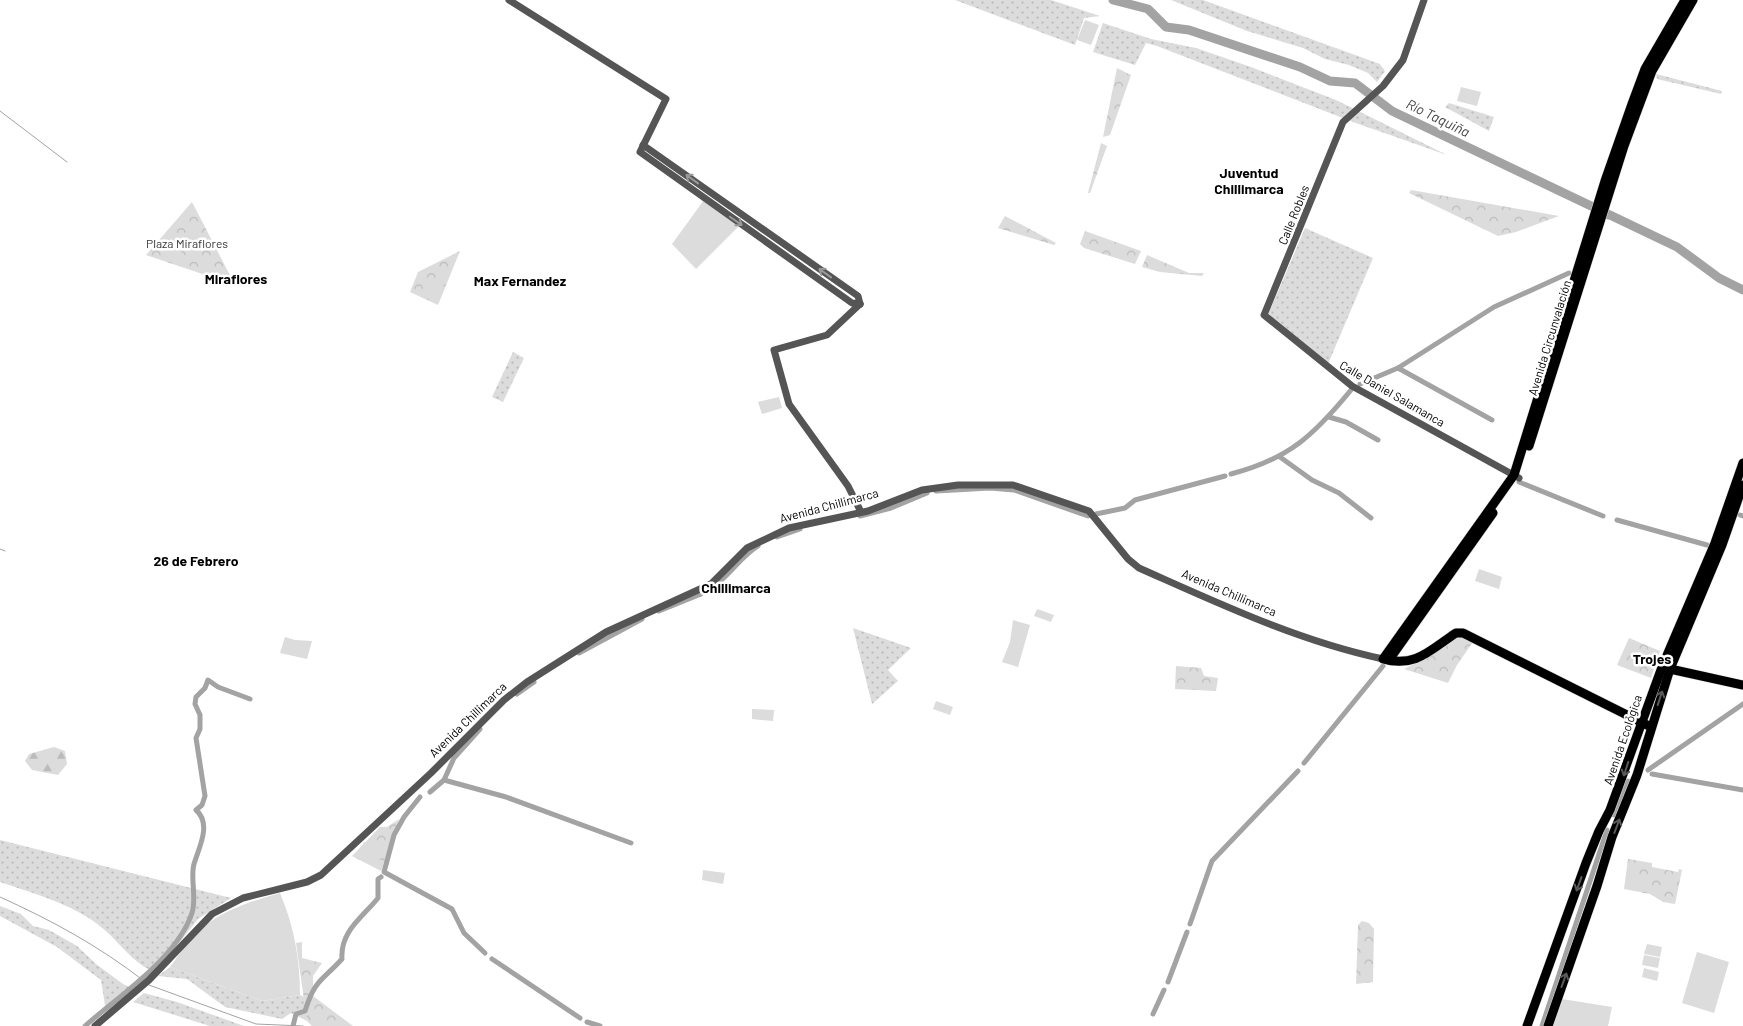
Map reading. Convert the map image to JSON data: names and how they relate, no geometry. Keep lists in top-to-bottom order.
{
  "streets": {
    "main road": ["Avenida Circunvalación", "Avenida Chillimarca", "Avenida Ecológica"],
    "street": ["Calle Robles", "Calle Daniel Salamanca"]
  },
  "crossings": [
    ["Calle Robles", "Calle Daniel Salamanca"],
    ["Avenida Circunvalación", "Calle Daniel Salamanca"],
    ["Avenida Circunvalación", "Avenida Chillimarca"],
    ["Avenida Chillimarca", "Avenida Ecológica"]
  ],
  "districts": [
    "Juventud Chillimarca",
    "Miraflores",
    "Max Fernandez",
    "26 de Febrero",
    "Chillimarca",
    "Trojes"
  ],
  "water": ["Río Taquiña"],
  "parks": ["Plaza Miraflores"]
}
